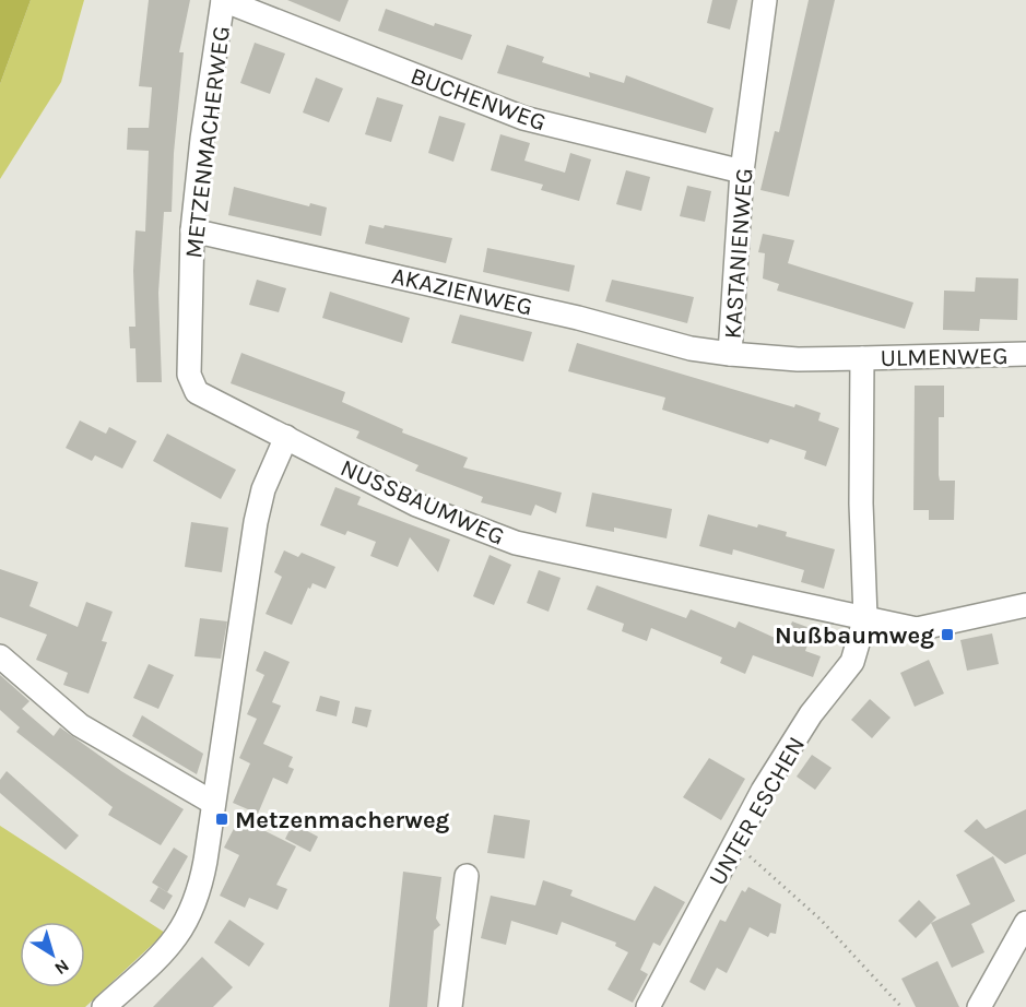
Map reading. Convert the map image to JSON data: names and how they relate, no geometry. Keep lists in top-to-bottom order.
{
  "streets": {
    "street": [
      "BUCHENWEG",
      "METZENMACHERWEG",
      "KASTANIENWEG",
      "AKAZIENWEG",
      "ULMENWEG",
      "NUSSBAUMWEG",
      "UNTER ESCHEN"
    ]
  },
  "crossings": [
    ["BUCHENWEG", "METZENMACHERWEG"],
    ["BUCHENWEG", "KASTANIENWEG"],
    ["METZENMACHERWEG", "AKAZIENWEG"],
    ["METZENMACHERWEG", "NUSSBAUMWEG"],
    ["KASTANIENWEG", "AKAZIENWEG"],
    ["KASTANIENWEG", "ULMENWEG"],
    ["NUSSBAUMWEG", "UNTER ESCHEN"]
  ],
  "places": {
    "transit": ["Nußbaumweg", "Metzenmacherweg"]
  },
  "north": "bottom right"
}
